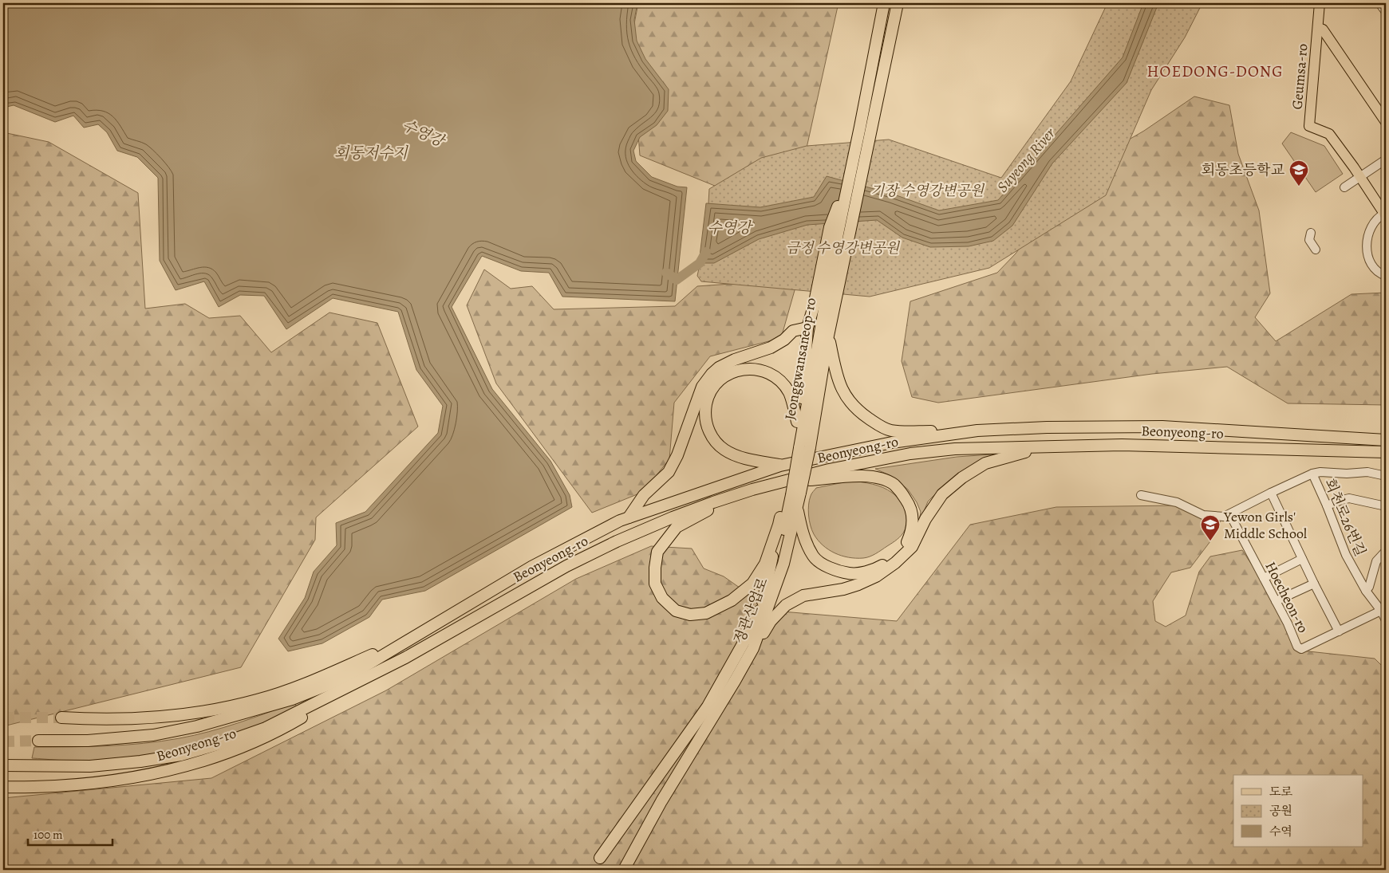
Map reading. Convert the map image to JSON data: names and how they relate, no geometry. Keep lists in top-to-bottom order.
{
  "streets": {
    "highway": ["Jeonggwansaneop-ro", "Beonyeong-ro", "정관산업로"],
    "main road": ["Geumsa-ro"],
    "street": ["회천로26번길", "Hoecheon-ro"]
  },
  "crossings": [
    ["회천로26번길", "Hoecheon-ro"]
  ],
  "districts": ["HOEDONG-DONG"],
  "water": ["수영강", "회동저수지", "Suyeong River"],
  "parks": ["기장 수영강변공원", "금정 수영강변공원"],
  "places": {
    "school or university": ["회동초등학교", "Yewon Girls' Middle School"]
  },
  "legend": ["도로", "공원", "수역"],
  "scale_bar": "100 m"
}
